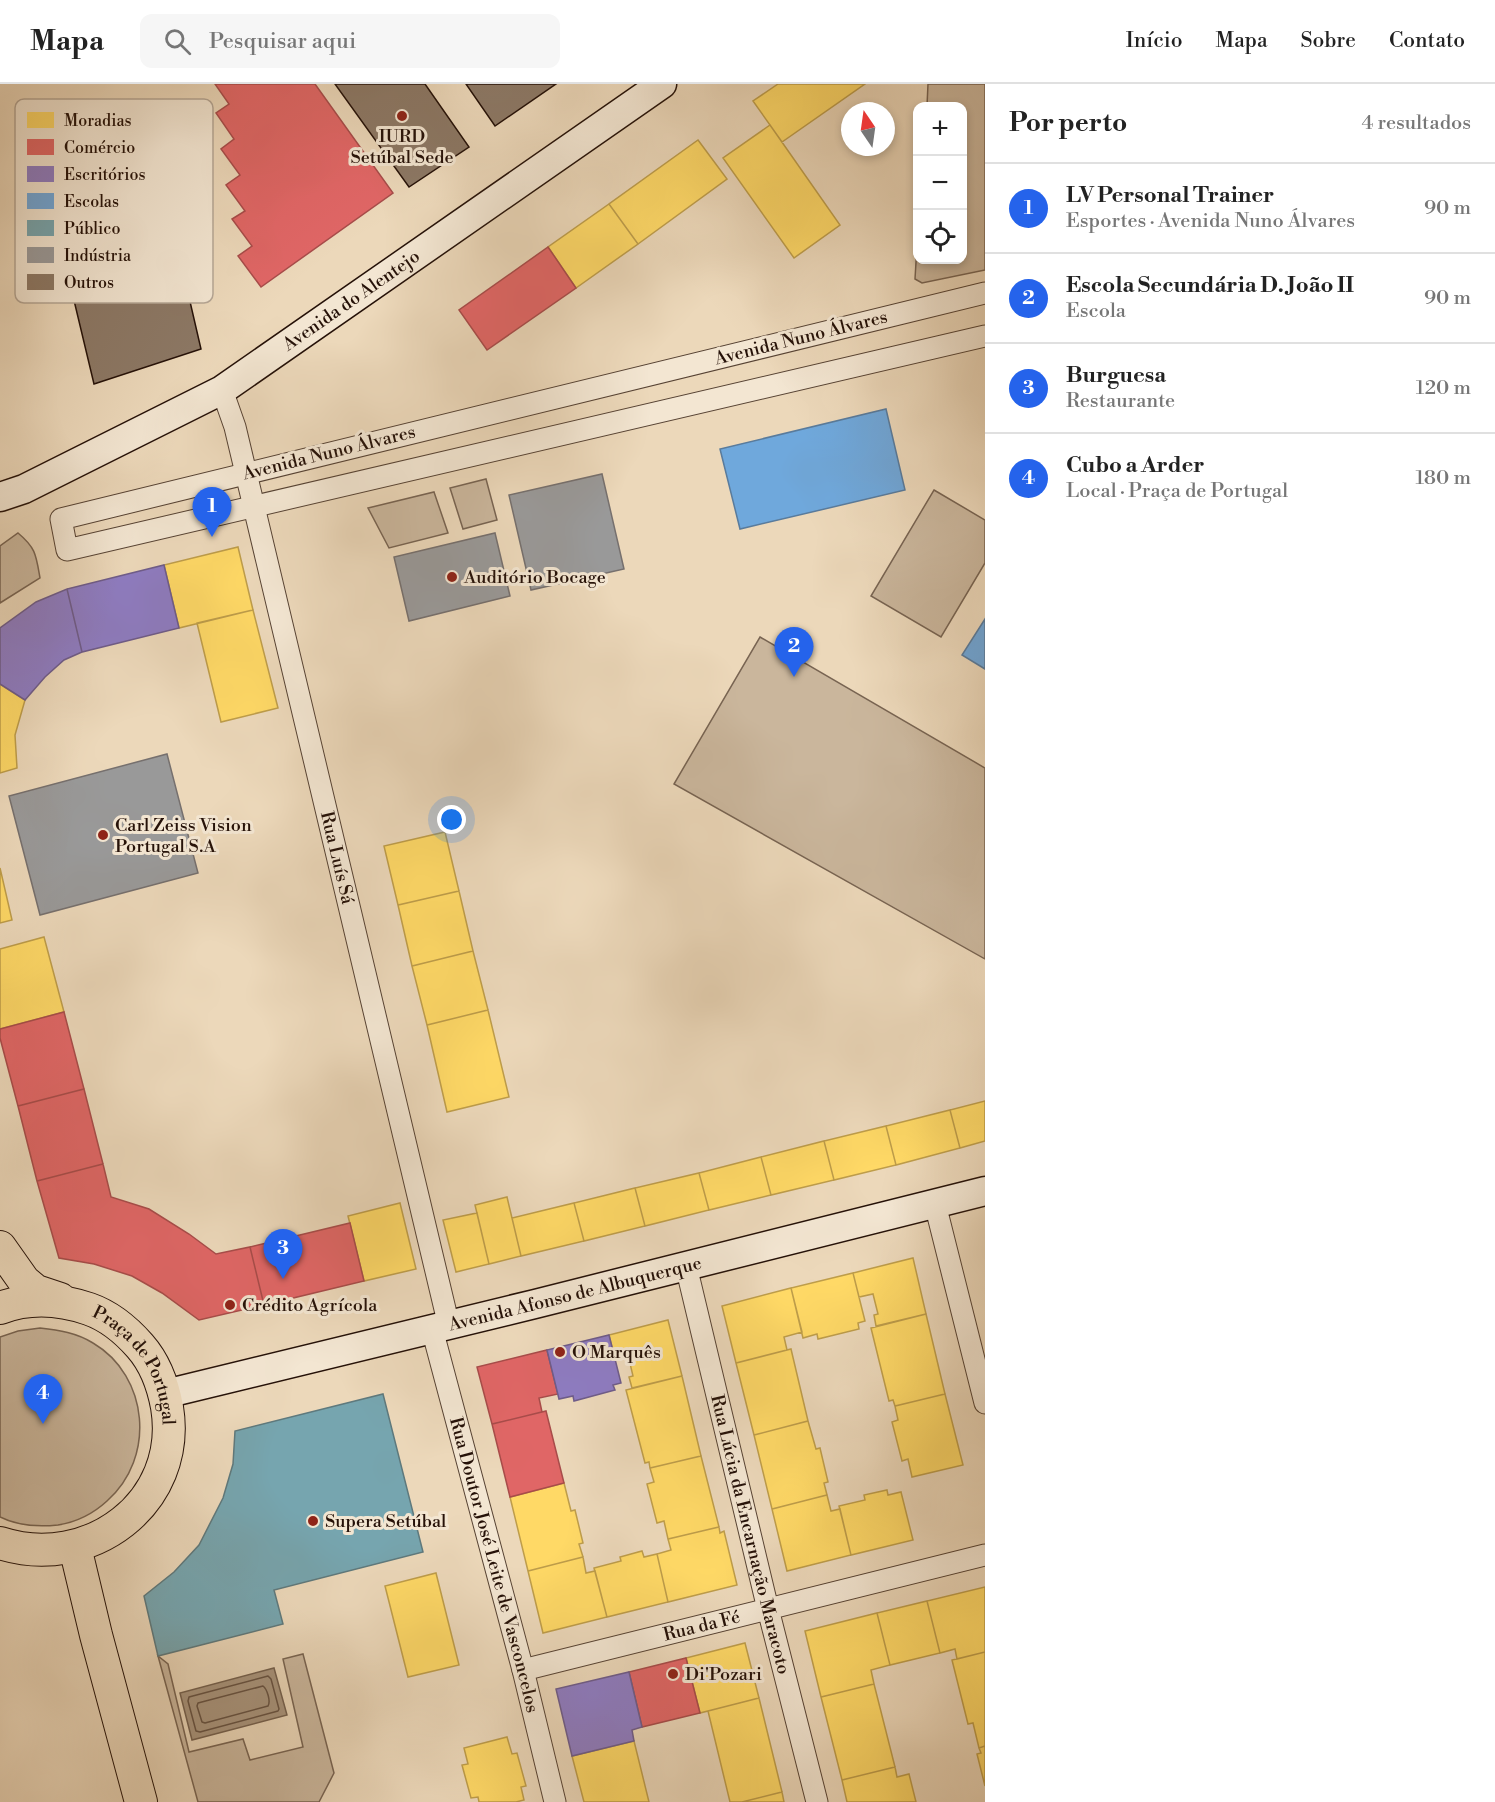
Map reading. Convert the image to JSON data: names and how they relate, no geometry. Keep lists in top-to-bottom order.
{
  "streets": {
    "main road": ["Praça de Portugal"],
    "street": [
      "Avenida do Alentejo",
      "Avenida Nuno Álvares",
      "Rua Luís Sá",
      "Avenida Afonso de Albuquerque",
      "Rua Lúcia da Encarnação Maracoto",
      "Rua Doutor José Leite de Vasconcelos",
      "Rua da Fé"
    ]
  },
  "crossings": [
    ["Avenida do Alentejo", "Rua Luís Sá"],
    ["Avenida Nuno Álvares", "Rua Luís Sá"],
    ["Rua Luís Sá", "Avenida Afonso de Albuquerque"],
    ["Rua Luís Sá", "Rua Doutor José Leite de Vasconcelos"],
    ["Avenida Afonso de Albuquerque", "Praça de Portugal"],
    ["Avenida Afonso de Albuquerque", "Rua Lúcia da Encarnação Maracoto"],
    ["Avenida Afonso de Albuquerque", "Rua Doutor José Leite de Vasconcelos"],
    ["Rua Lúcia da Encarnação Maracoto", "Rua da Fé"],
    ["Rua Doutor José Leite de Vasconcelos", "Rua da Fé"]
  ],
  "places": [
    "IURD Setúbal Sede",
    "Auditório Bocage",
    "Carl Zeiss Vision Portugal S.A",
    "Crédito Agrícola",
    "O Marquês",
    "Supera Setúbal",
    "Di'Pozari"
  ],
  "legend": [
    "Moradias",
    "Comércio",
    "Escritórios",
    "Escolas",
    "Público",
    "Indústria",
    "Outros"
  ],
  "north": "top",
  "page": {
    "header": "Mapa",
    "search": "Pesquisar aqui",
    "nav": [
      "Início",
      "Mapa",
      "Sobre",
      "Contato"
    ],
    "heading": ["Por perto", "4 resultados"],
    "map_buttons": ["+", "−"],
    "list": [
      {
        "mark": "1",
        "name": "LV Personal Trainer",
        "note": "Esportes · Avenida Nuno Álvares",
        "value": "90 m"
      },
      {
        "mark": "2",
        "name": "Escola Secundária D. João II",
        "note": "Escola",
        "value": "90 m"
      },
      {
        "mark": "3",
        "name": "Burguesa",
        "note": "Restaurante",
        "value": "120 m"
      },
      {
        "mark": "4",
        "name": "Cubo a Arder",
        "note": "Local · Praça de Portugal",
        "value": "180 m"
      }
    ],
    "pins": [
      "1",
      "2",
      "3",
      "4"
    ]
  }
}
